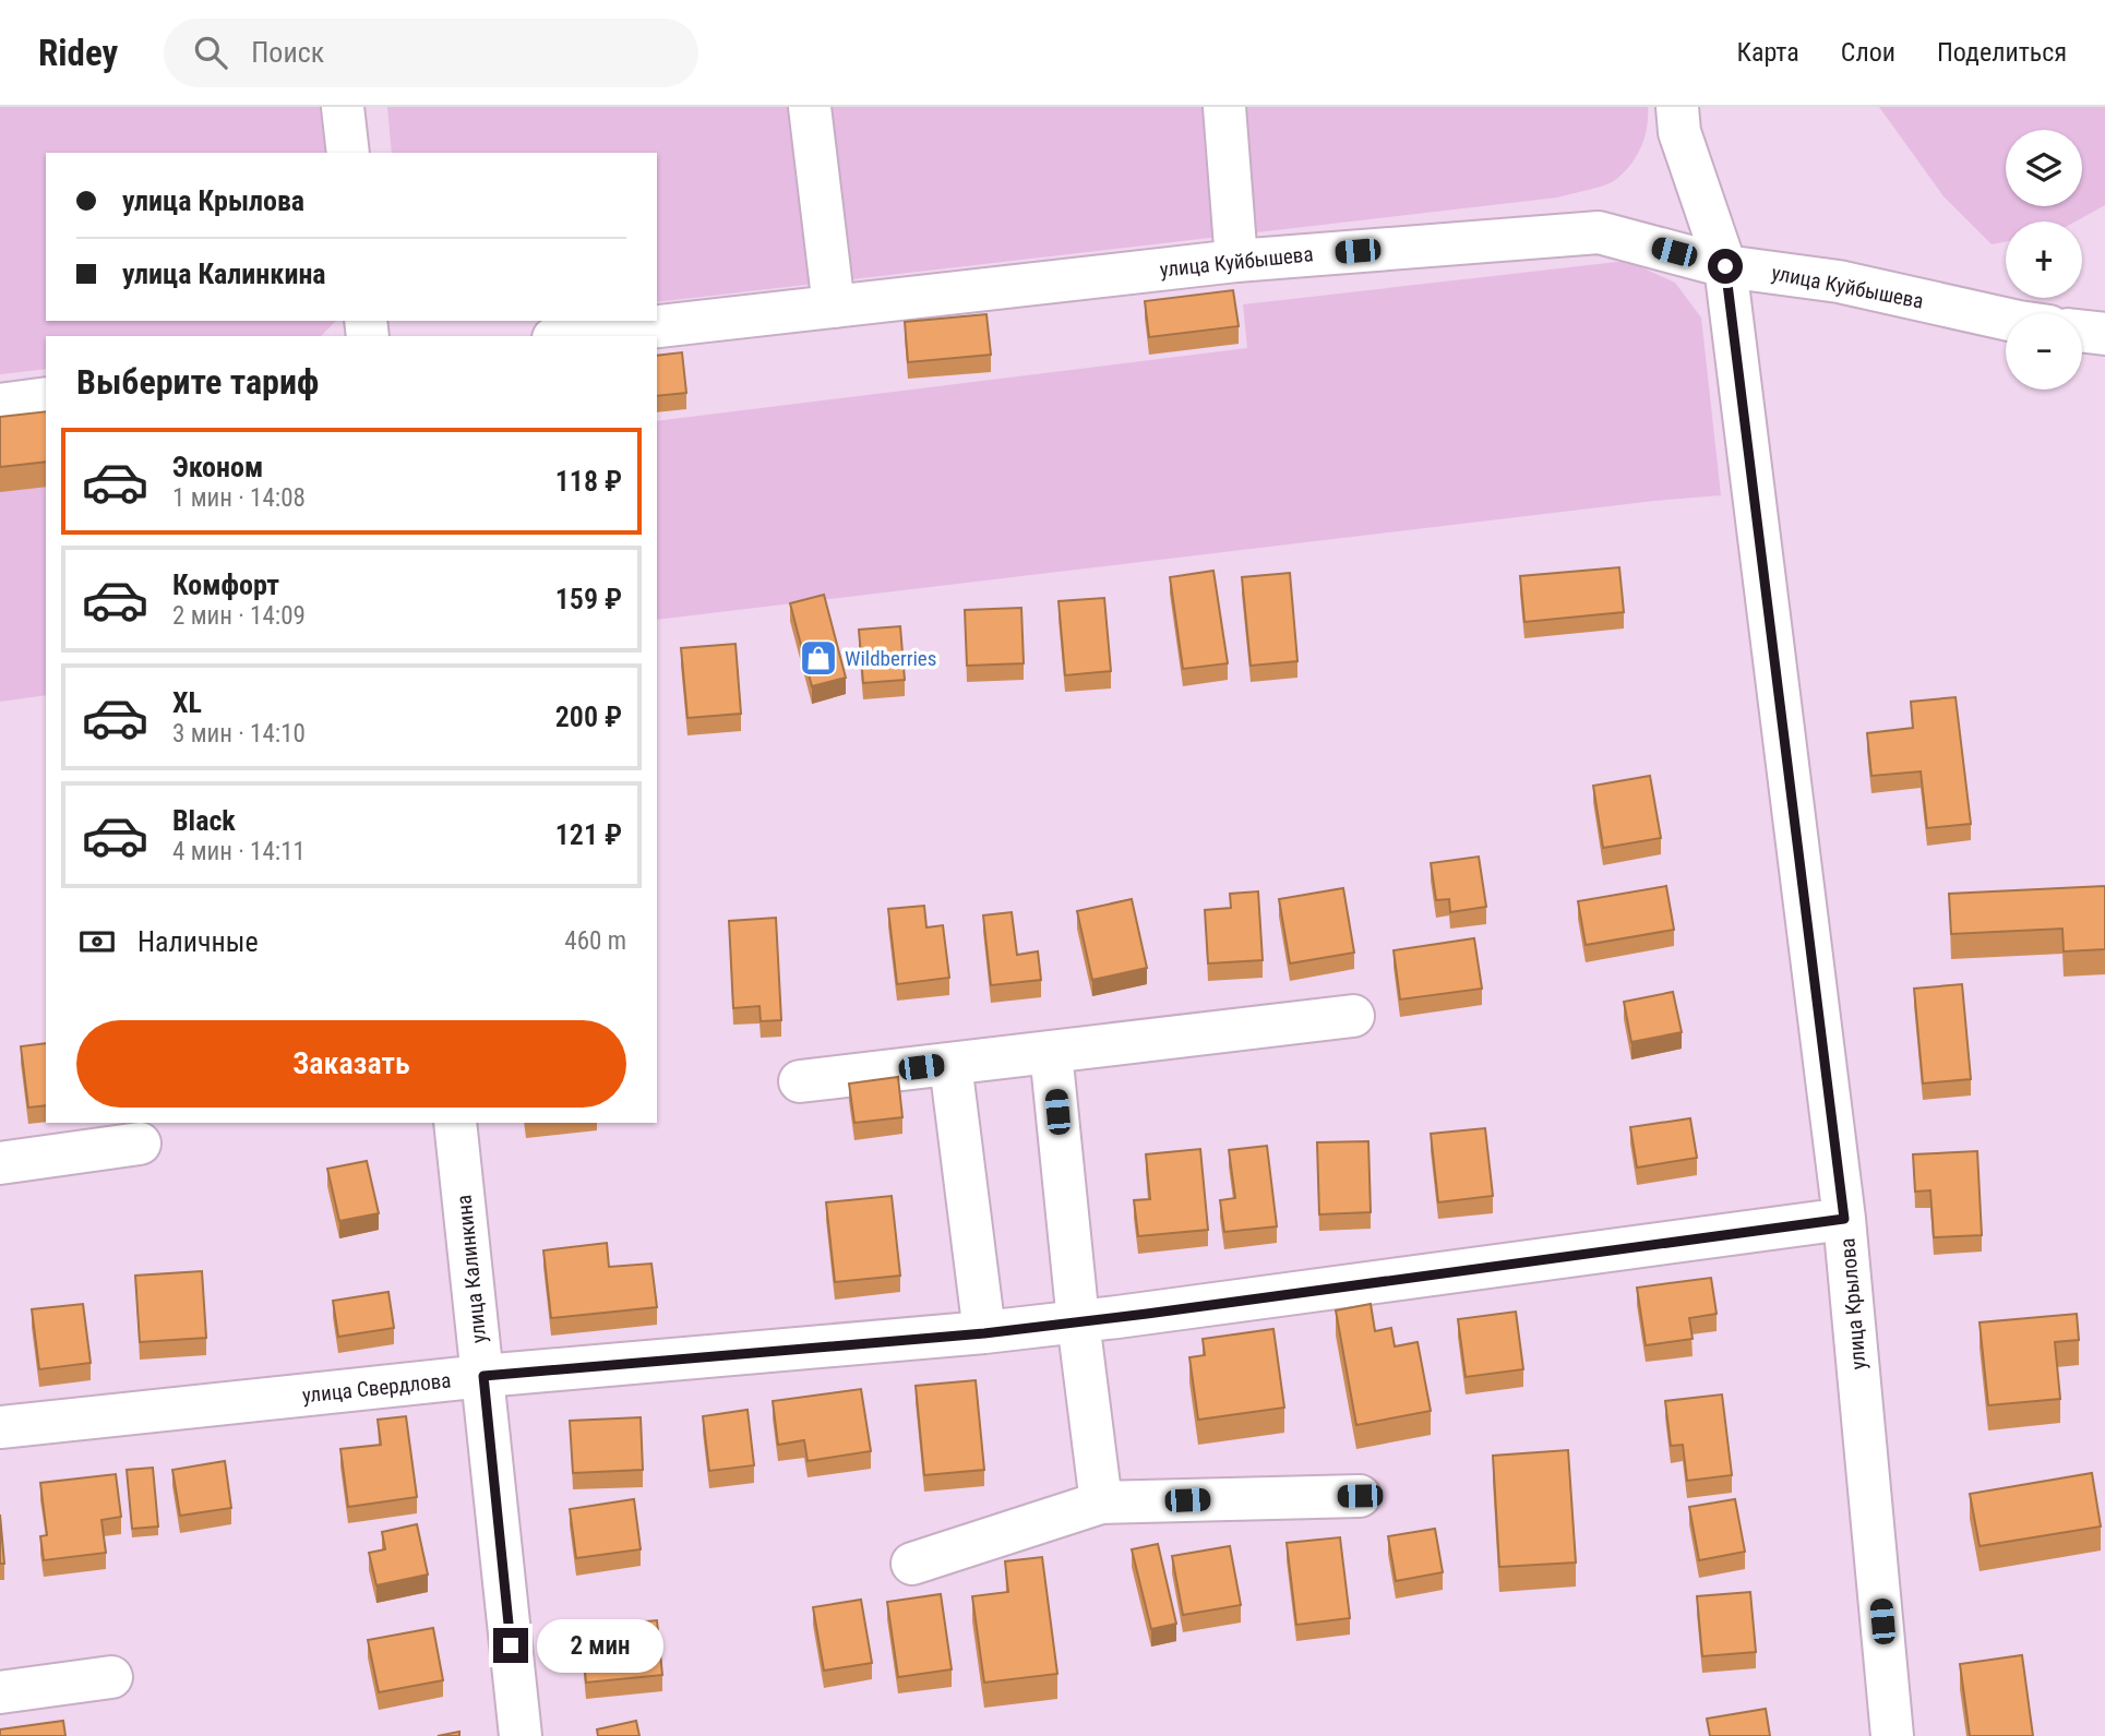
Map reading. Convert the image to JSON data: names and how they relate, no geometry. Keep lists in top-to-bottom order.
{
  "streets": {
    "street": [
      "улица Куйбышева",
      "улица Калинкина",
      "улица Крылова",
      "улица Свердлова"
    ]
  },
  "crossings": [
    ["улица Куйбышева", "улица Крылова"],
    ["улица Калинкина", "улица Свердлова"],
    ["улица Крылова", "улица Свердлова"]
  ],
  "places": {
    "shop": ["Wildberries"]
  },
  "page": {
    "header": "Ridey",
    "search": "Поиск",
    "nav": ["Карта", "Слои", "Поделиться"],
    "map_buttons": ["+", "−"],
    "banner": ["улица Крылова", "улица Калинкина"],
    "heading": "Выберите тариф",
    "list": [
      {
        "name": "Эконом",
        "note": "1 мин · 14:08",
        "value": "118 ₽"
      },
      {
        "name": "Комфорт",
        "note": "2 мин · 14:09",
        "value": "159 ₽"
      },
      {
        "name": "XL",
        "note": "3 мин · 14:10",
        "value": "200 ₽"
      },
      {
        "name": "Black",
        "note": "4 мин · 14:11",
        "value": "121 ₽"
      }
    ],
    "pay": ["Наличные", "460 m"],
    "buttons": "Заказать",
    "bubble": "2 мин"
  }
}
